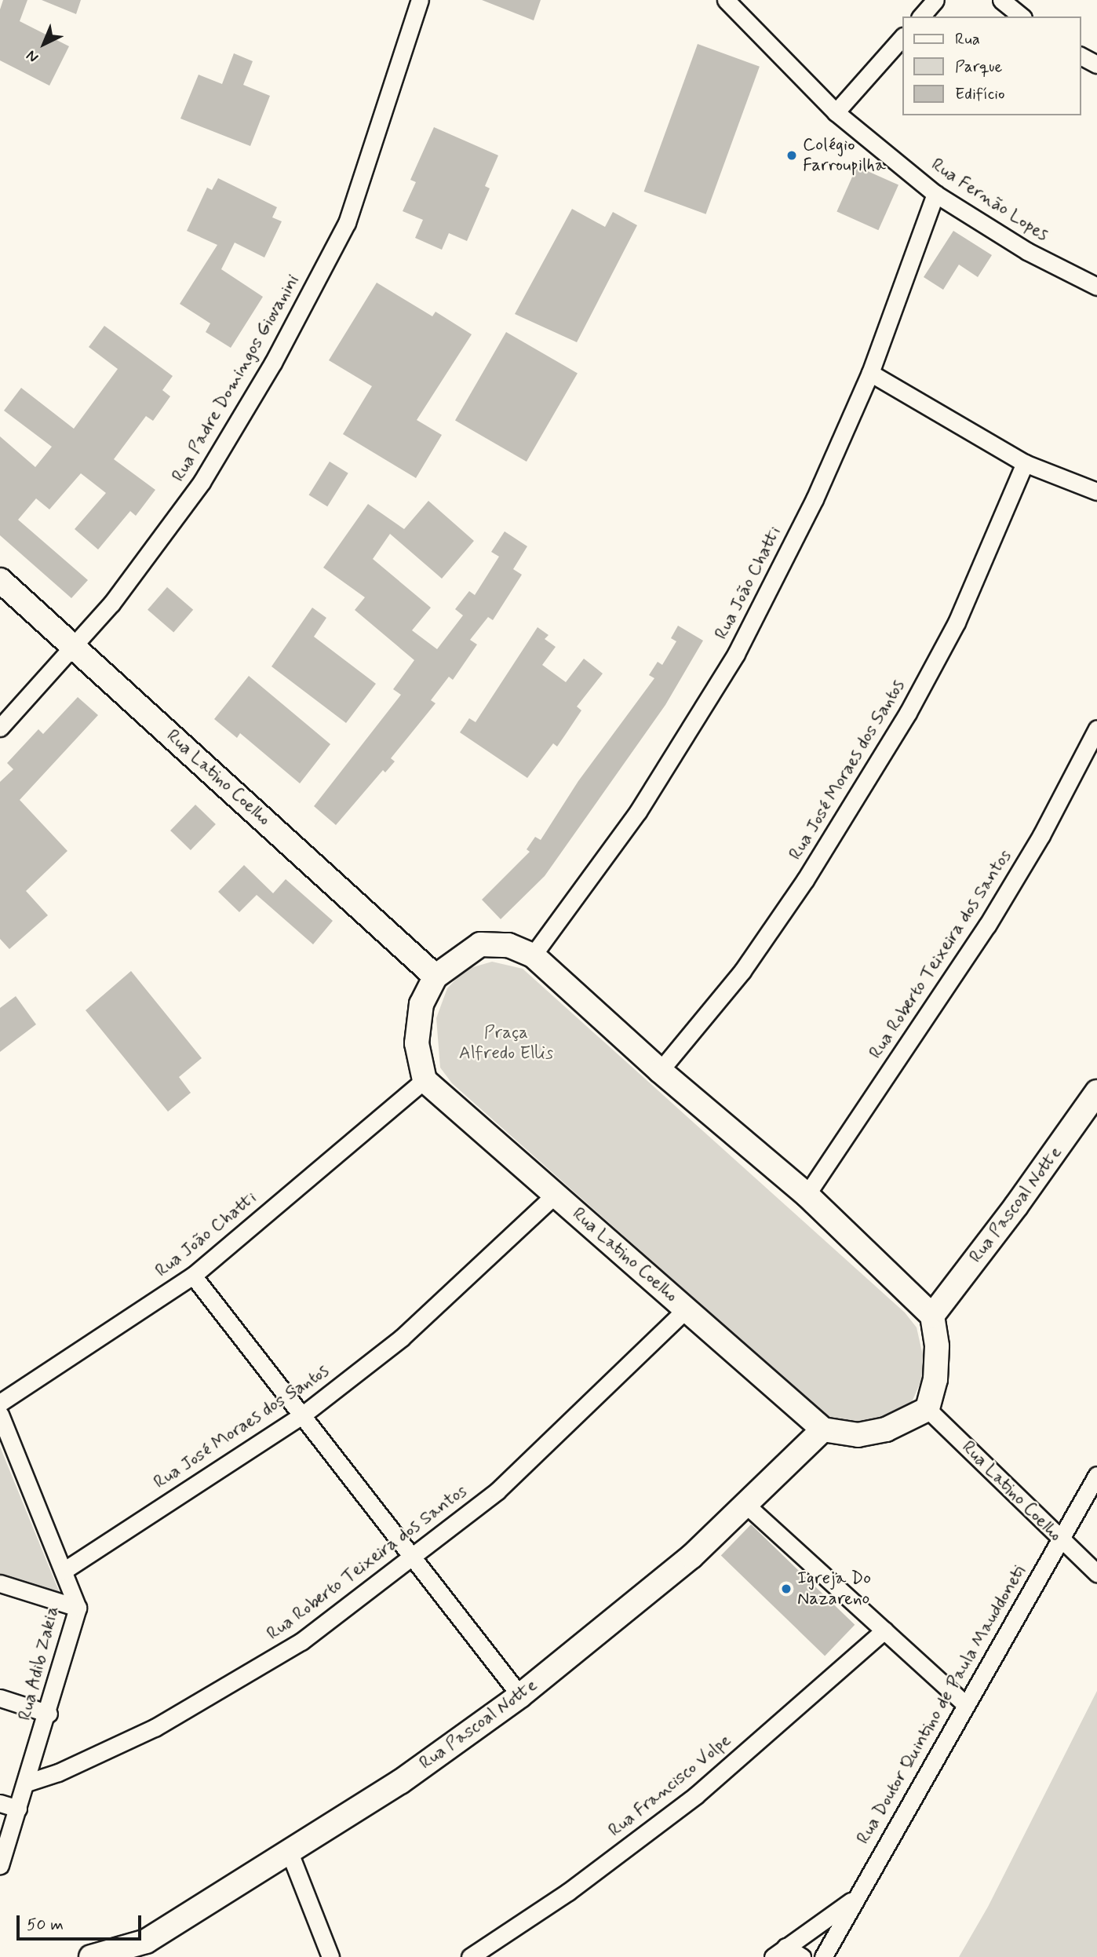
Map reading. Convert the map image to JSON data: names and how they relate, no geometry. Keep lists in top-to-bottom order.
{
  "streets": {
    "street": [
      "Rua Fernão Lopes",
      "Rua Padre Domingos Giovanini",
      "Rua João Chatti",
      "Rua José Moraes dos Santos",
      "Rua Latino Coelho",
      "Rua Roberto Teixeira dos Santos",
      "Rua Pascoal Notte",
      "Rua Adib Zakia",
      "Rua Doutor Quintino de Paula Mauddoneti",
      "Rua Francisco Volpe"
    ]
  },
  "crossings": [
    ["Rua Fernão Lopes", "Rua João Chatti"],
    ["Rua Padre Domingos Giovanini", "Rua Latino Coelho"],
    ["Rua João Chatti", "Rua Latino Coelho"],
    ["Rua José Moraes dos Santos", "Rua Latino Coelho"],
    ["Rua José Moraes dos Santos", "Rua Adib Zakia"],
    ["Rua Latino Coelho", "Rua Roberto Teixeira dos Santos"],
    ["Rua Latino Coelho", "Rua Pascoal Notte"],
    ["Rua Latino Coelho", "Rua Doutor Quintino de Paula Mauddoneti"],
    ["Rua Roberto Teixeira dos Santos", "Rua Adib Zakia"]
  ],
  "parks": ["Praça Alfredo Ellis"],
  "places": ["Colégio Farroupilha", "Igreja Do Nazareno"],
  "legend": ["Rua", "Parque", "Edifício"],
  "scale_bar": "50 m",
  "north": "bottom left"
}
